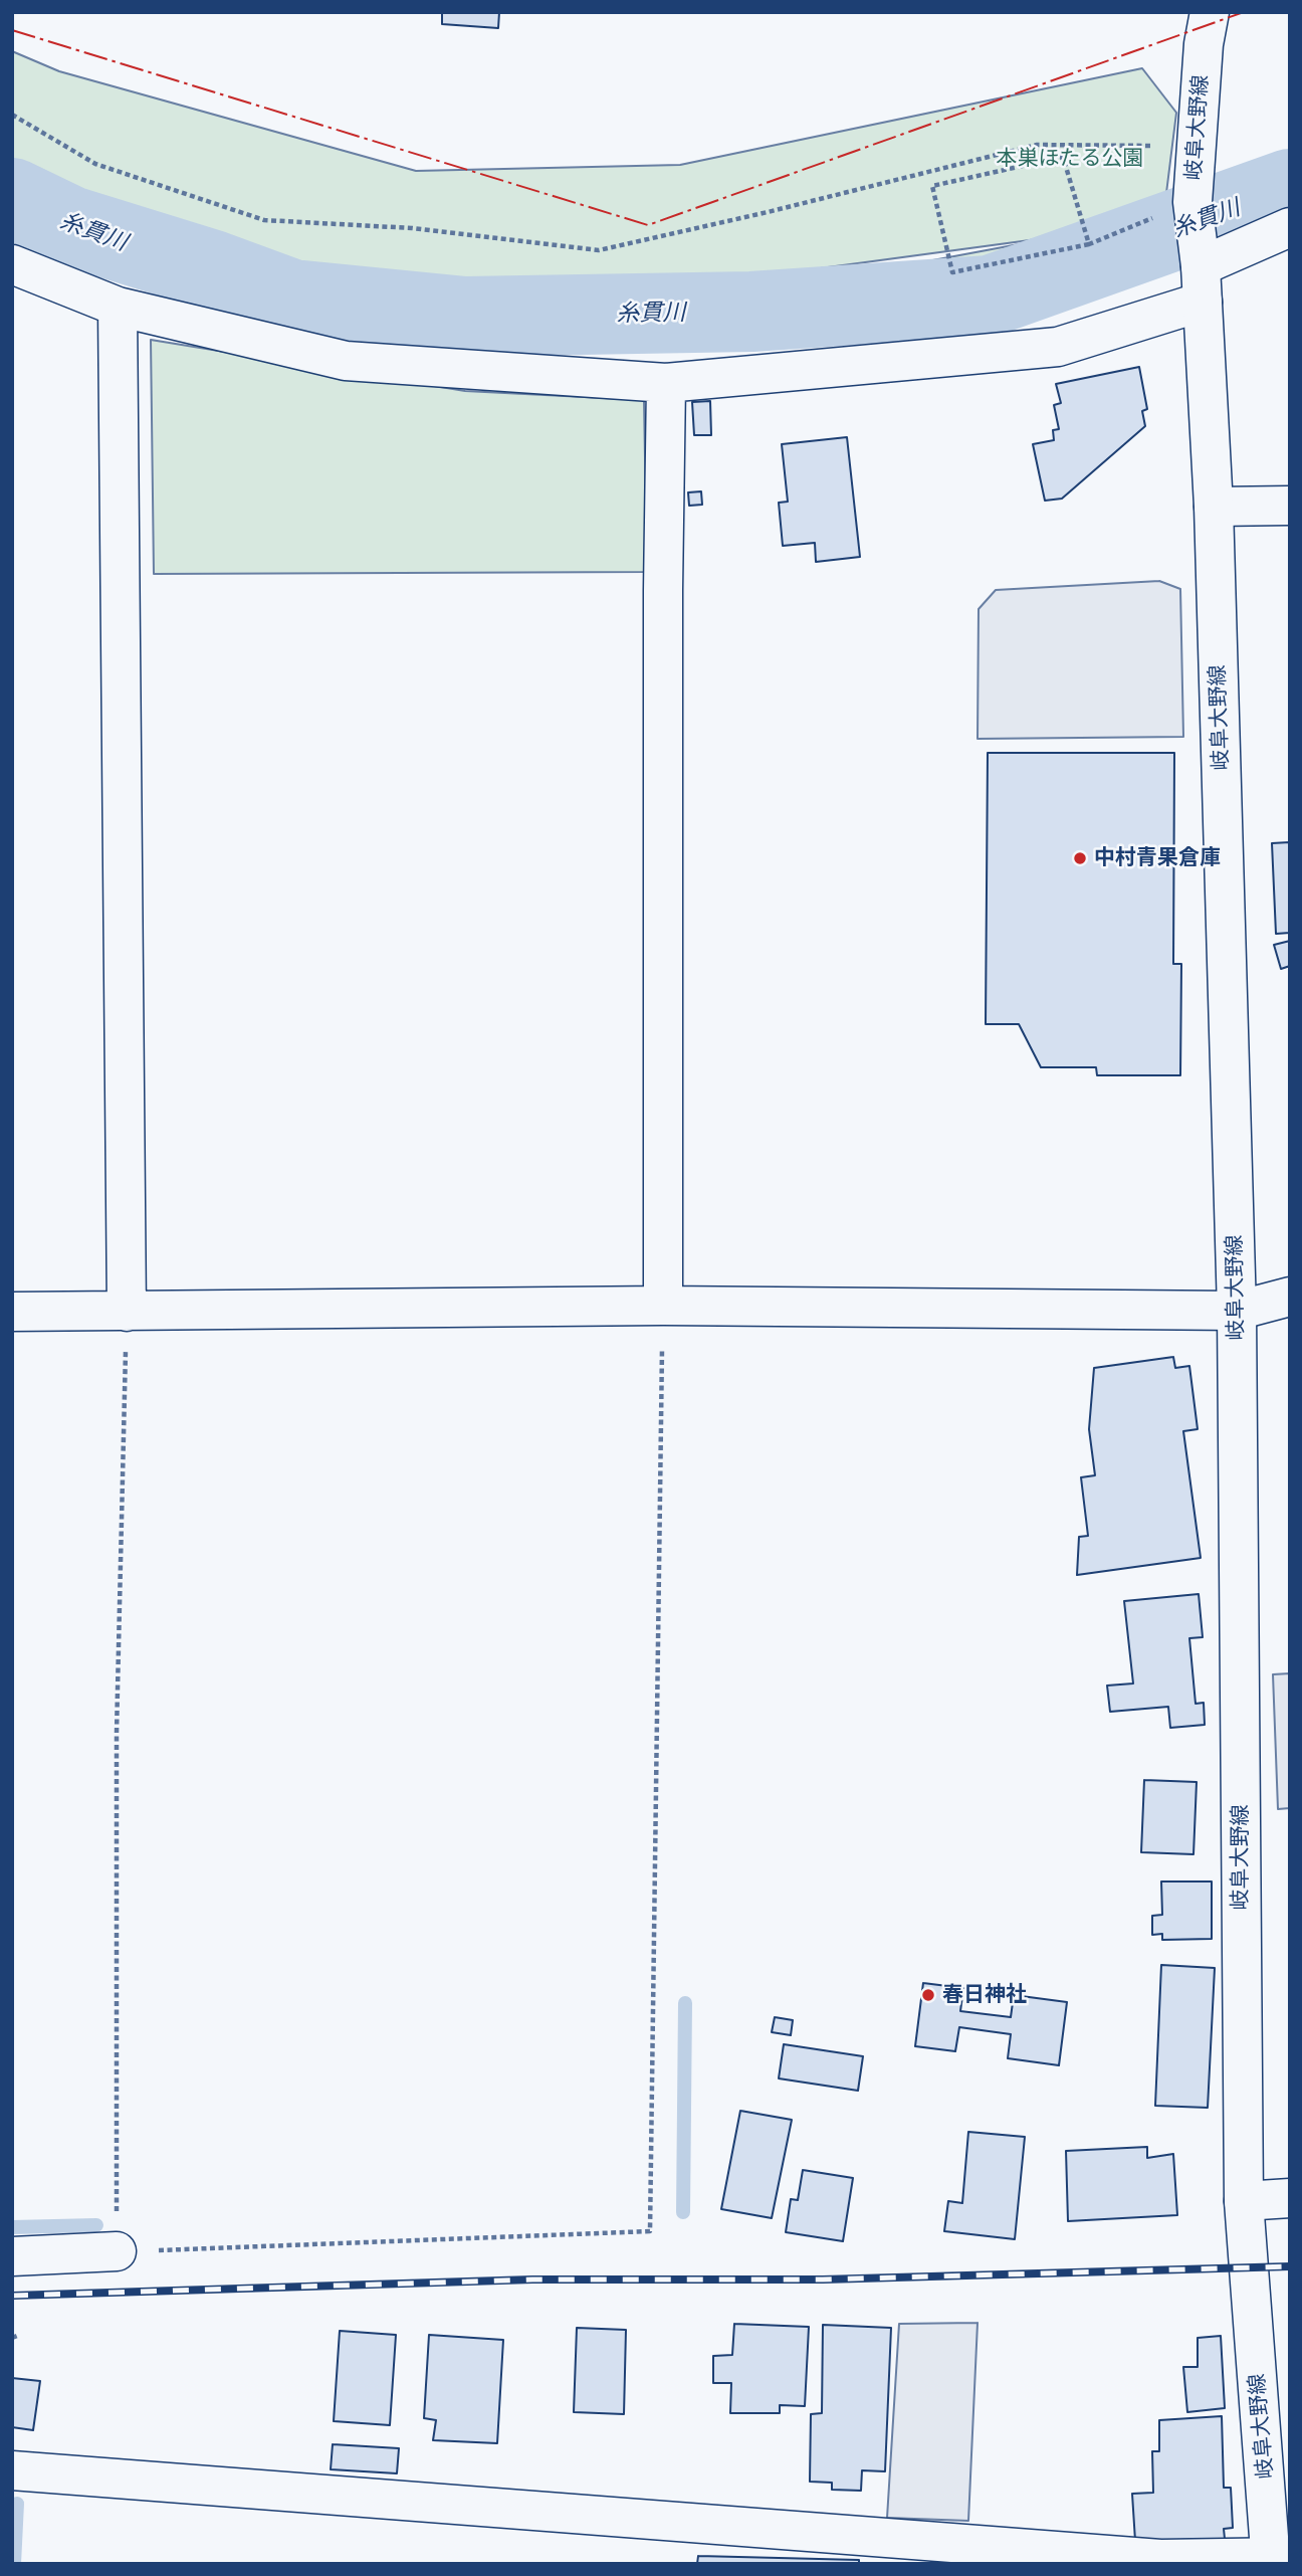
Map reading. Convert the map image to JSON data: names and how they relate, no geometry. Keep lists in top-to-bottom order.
{
  "streets": {
    "street": ["岐阜大野線"]
  },
  "water": ["糸貫川"],
  "parks": ["本巣ほたる公園"],
  "places": ["中村青果倉庫", "春日神社"]
}
